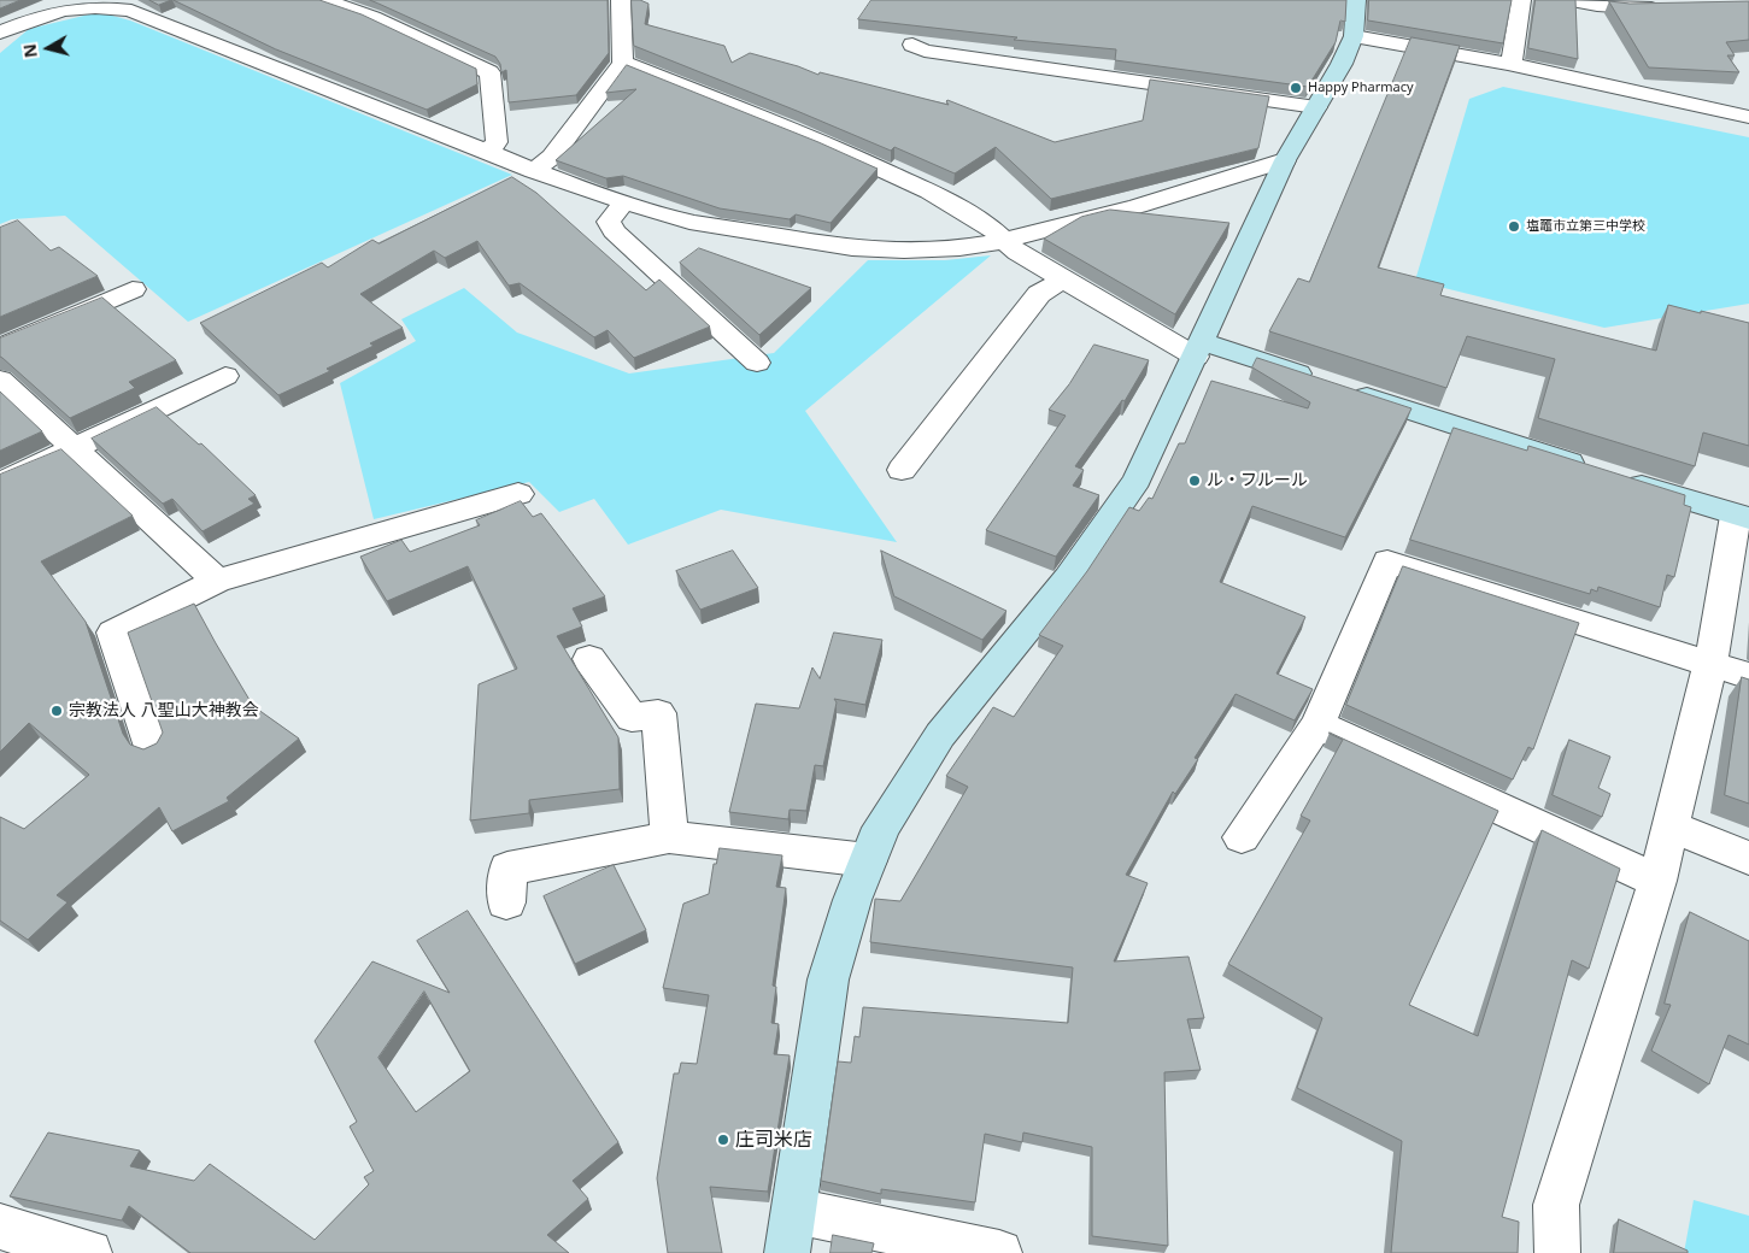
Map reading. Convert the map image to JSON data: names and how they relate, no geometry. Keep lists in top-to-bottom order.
{
  "places": [
    "Happy Pharmacy",
    "塩竈市立第三中学校",
    "ル・フルール",
    "宗教法人 八聖山大神教会",
    "庄司米店"
  ],
  "north": "left"
}
